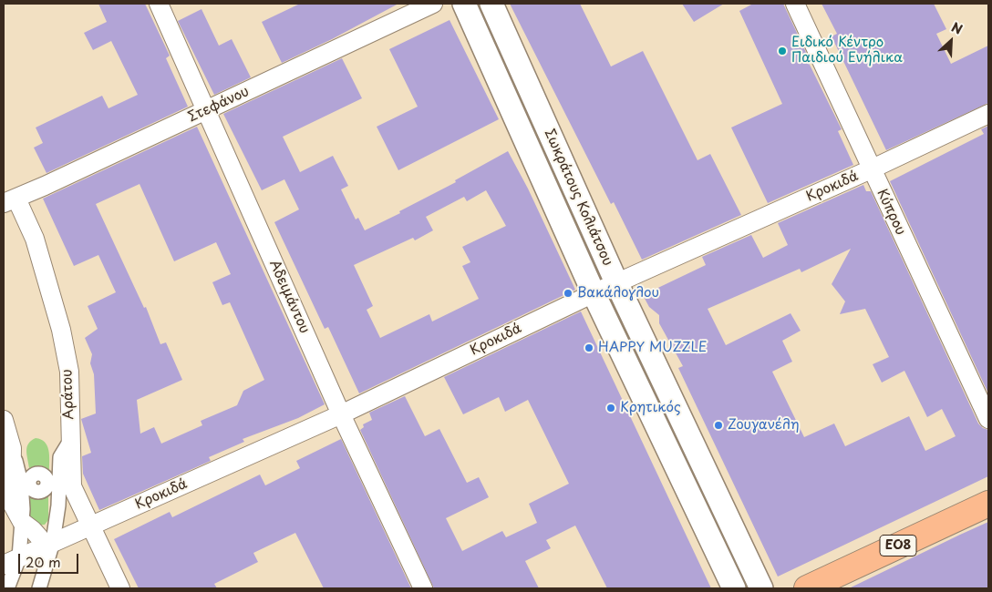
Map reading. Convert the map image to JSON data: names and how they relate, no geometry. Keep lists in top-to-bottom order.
{
  "streets": {
    "main road": ["ΕΟ8"],
    "street": [
      "Στεφάνου",
      "Κροκιδά",
      "Σωκράτους Κολιάτσου",
      "Κύπρου",
      "Αδειμάντου",
      "Αράτου"
    ]
  },
  "crossings": [
    ["Στεφάνου", "Αδειμάντου"],
    ["Στεφάνου", "Αράτου"],
    ["Κροκιδά", "Σωκράτους Κολιάτσου"],
    ["Κροκιδά", "Κύπρου"],
    ["Κροκιδά", "Αδειμάντου"],
    ["Κροκιδά", "Αράτου"]
  ],
  "places": [
    "Ειδικό Κέντρο Παιδιού Ενήλικα",
    "Βακάλογλου",
    "HAPPY MUZZLE",
    "Κρητικός",
    "Ζουγανέλη"
  ],
  "scale_bar": "20 m",
  "north": "top right"
}
